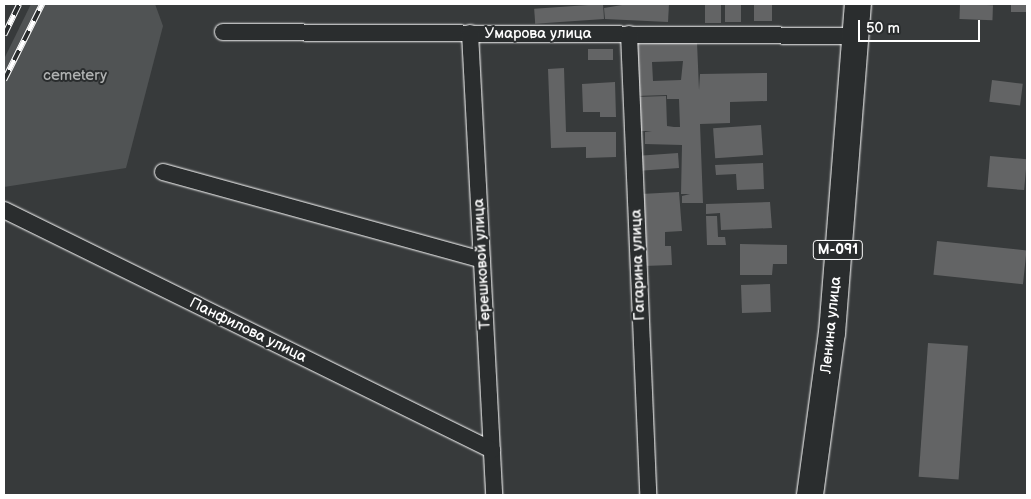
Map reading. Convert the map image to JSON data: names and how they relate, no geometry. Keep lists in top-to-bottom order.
{
  "streets": {
    "main road": ["М-091", "Ленина улица"],
    "street": [
      "Умарова улица",
      "Терешковой улица",
      "Гагарина улица",
      "Панфилова улица"
    ]
  },
  "crossings": [
    ["Умарова улица", "Терешковой улица"],
    ["Умарова улица", "Гагарина улица"],
    ["Умарова улица", "Ленина улица"],
    ["Терешковой улица", "Панфилова улица"]
  ],
  "parks": ["cemetery"],
  "scale_bar": "50 m"
}
